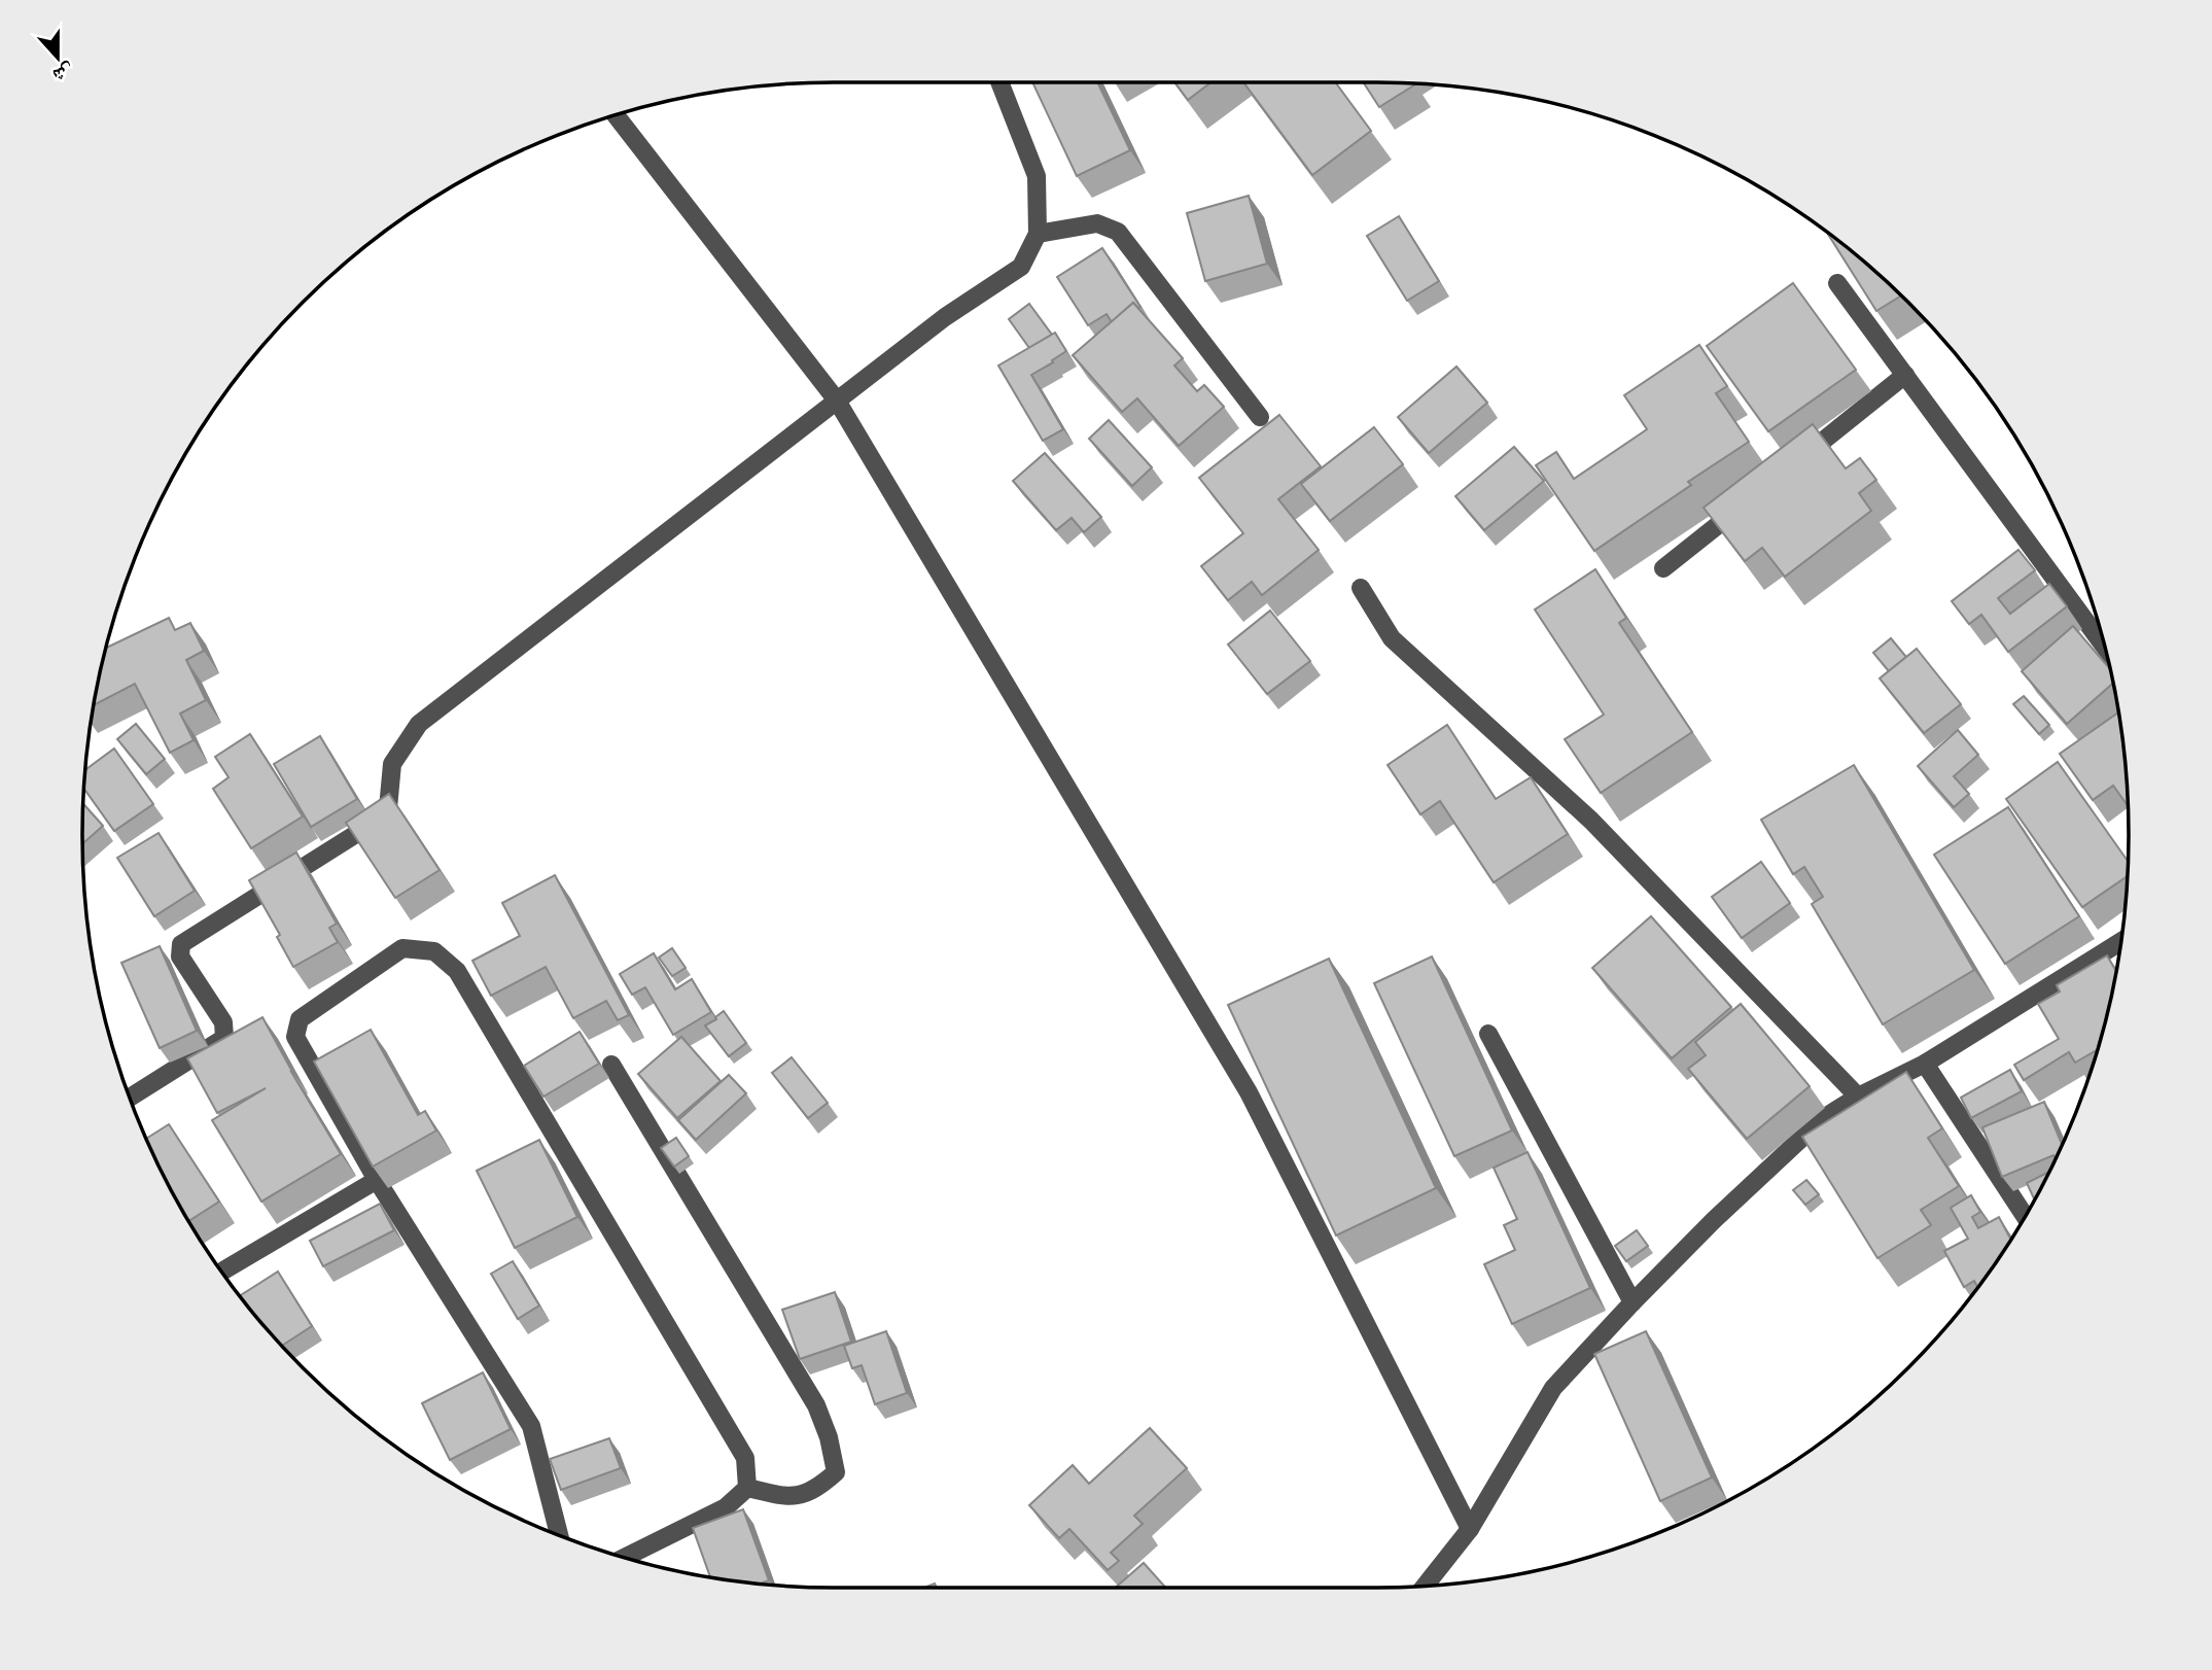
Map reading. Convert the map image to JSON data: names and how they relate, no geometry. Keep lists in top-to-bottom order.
{
  "north": "bottom"
}
